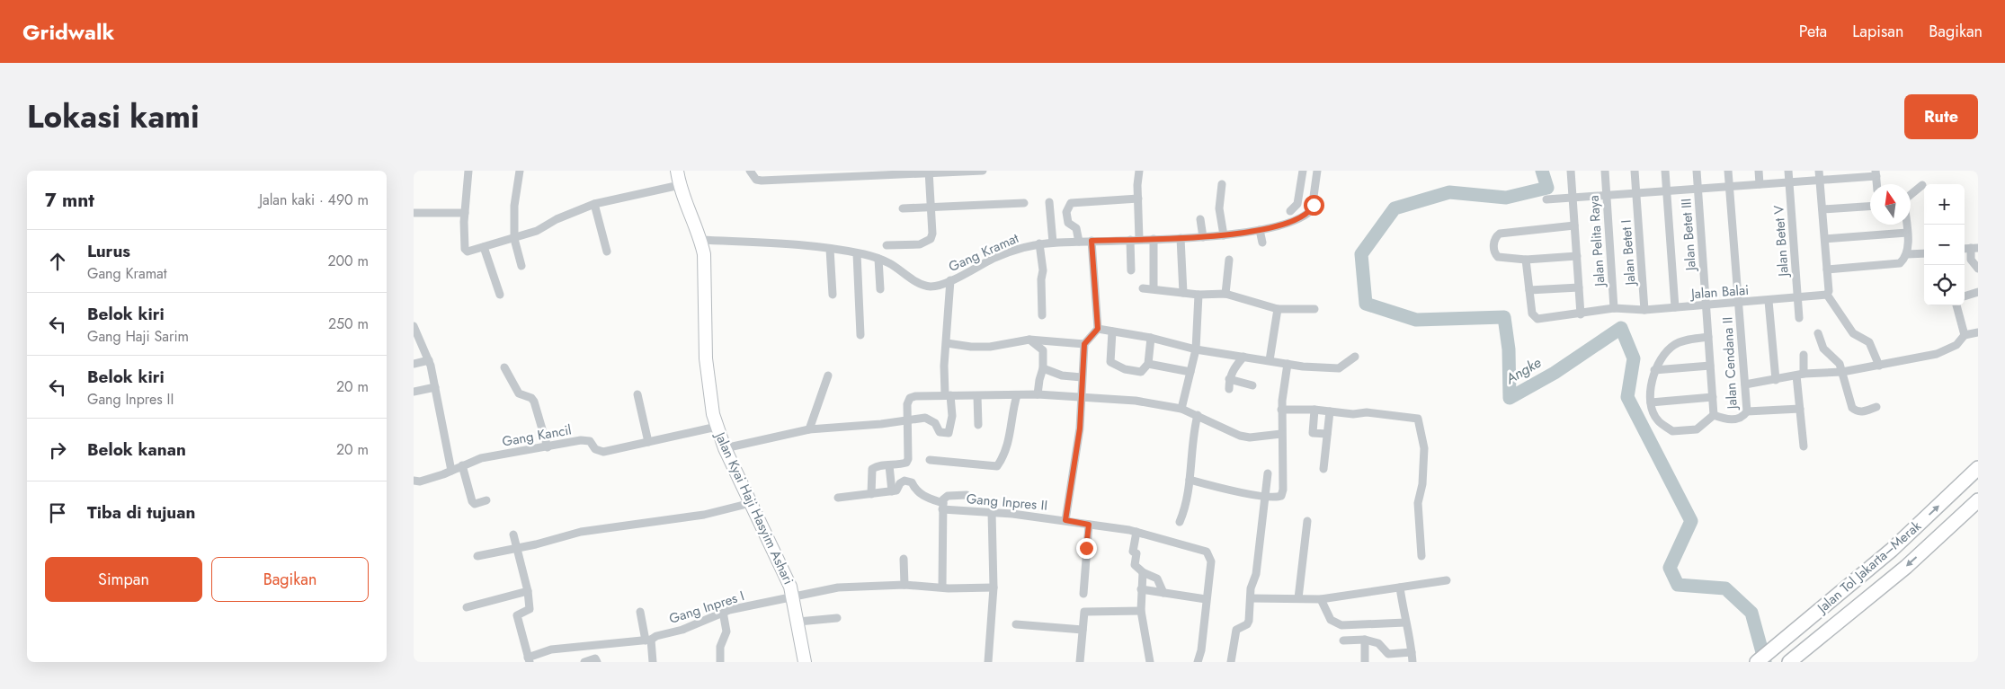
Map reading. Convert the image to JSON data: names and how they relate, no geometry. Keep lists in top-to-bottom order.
{
  "streets": {
    "highway": ["Jalan Tol Jakarta–Merak"],
    "main road": ["Jalan Kyai Haji Hasyim Ashari"],
    "street": [
      "Jalan Betet III",
      "Jalan Pelita Raya",
      "Jalan Betet V",
      "Gang Kramat",
      "Jalan Betet I",
      "Jalan Balai",
      "Jalan Cendana II",
      "Gang Kancil",
      "Gang Inpres II",
      "Gang Inpres I"
    ]
  },
  "crossings": [
    ["Jalan Betet III", "Jalan Balai"],
    ["Jalan Betet III", "Jalan Cendana II"],
    ["Jalan Pelita Raya", "Jalan Balai"],
    ["Jalan Betet V", "Jalan Balai"],
    ["Gang Kramat", "Jalan Kyai Haji Hasyim Ashari"],
    ["Jalan Betet I", "Jalan Balai"],
    ["Jalan Balai", "Jalan Cendana II"],
    ["Gang Kancil", "Jalan Kyai Haji Hasyim Ashari"],
    ["Jalan Kyai Haji Hasyim Ashari", "Gang Inpres I"]
  ],
  "water": ["Angke"],
  "north": "top",
  "page": {
    "header": "Gridwalk",
    "nav": ["Peta", "Lapisan", "Bagikan"],
    "title": "Lokasi kami",
    "buttons": [
      "Rute",
      ["Simpan", "Bagikan"]
    ],
    "heading": ["7 mnt", "Jalan kaki · 490 m"],
    "map_buttons": ["+", "−"],
    "list": [
      ["Lurus", "Gang Kramat", "200 m"],
      ["Belok kiri", "Gang Haji Sarim", "250 m"],
      ["Belok kiri", "Gang Inpres II", "20 m"],
      ["Belok kanan", "20 m"],
      "Tiba di tujuan"
    ]
  }
}
